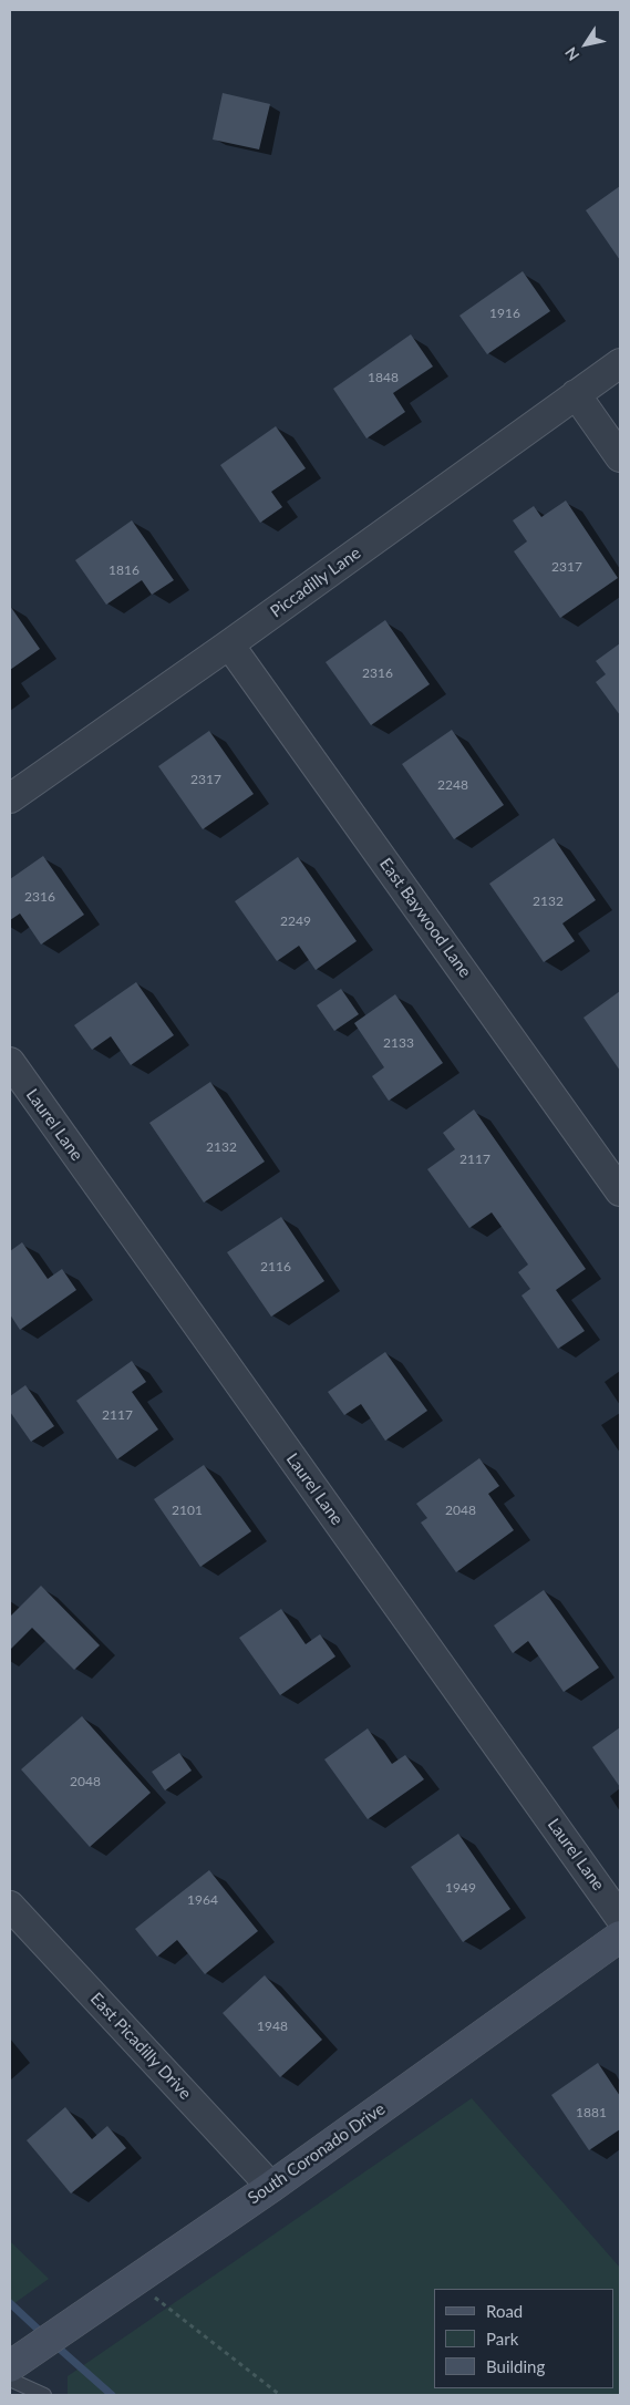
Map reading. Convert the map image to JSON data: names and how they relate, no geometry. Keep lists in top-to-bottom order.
{
  "streets": {
    "street": [
      "Piccadilly Lane",
      "East Baywood Lane",
      "Laurel Lane",
      "East Picadilly Drive",
      "South Coronado Drive"
    ]
  },
  "crossings": [
    ["Piccadilly Lane", "East Baywood Lane"],
    ["East Picadilly Drive", "South Coronado Drive"]
  ],
  "house_numbers": [
    "1916",
    "1848",
    "2317",
    "1816",
    "2316",
    "2317",
    "2248",
    "2316",
    "2132",
    "2249",
    "2133",
    "2132",
    "2117",
    "2116",
    "2117",
    "2101",
    "2048",
    "2048",
    "1949",
    "1964",
    "1948",
    "1881"
  ],
  "legend": ["Road", "Park", "Building"],
  "north": "bottom left"
}
